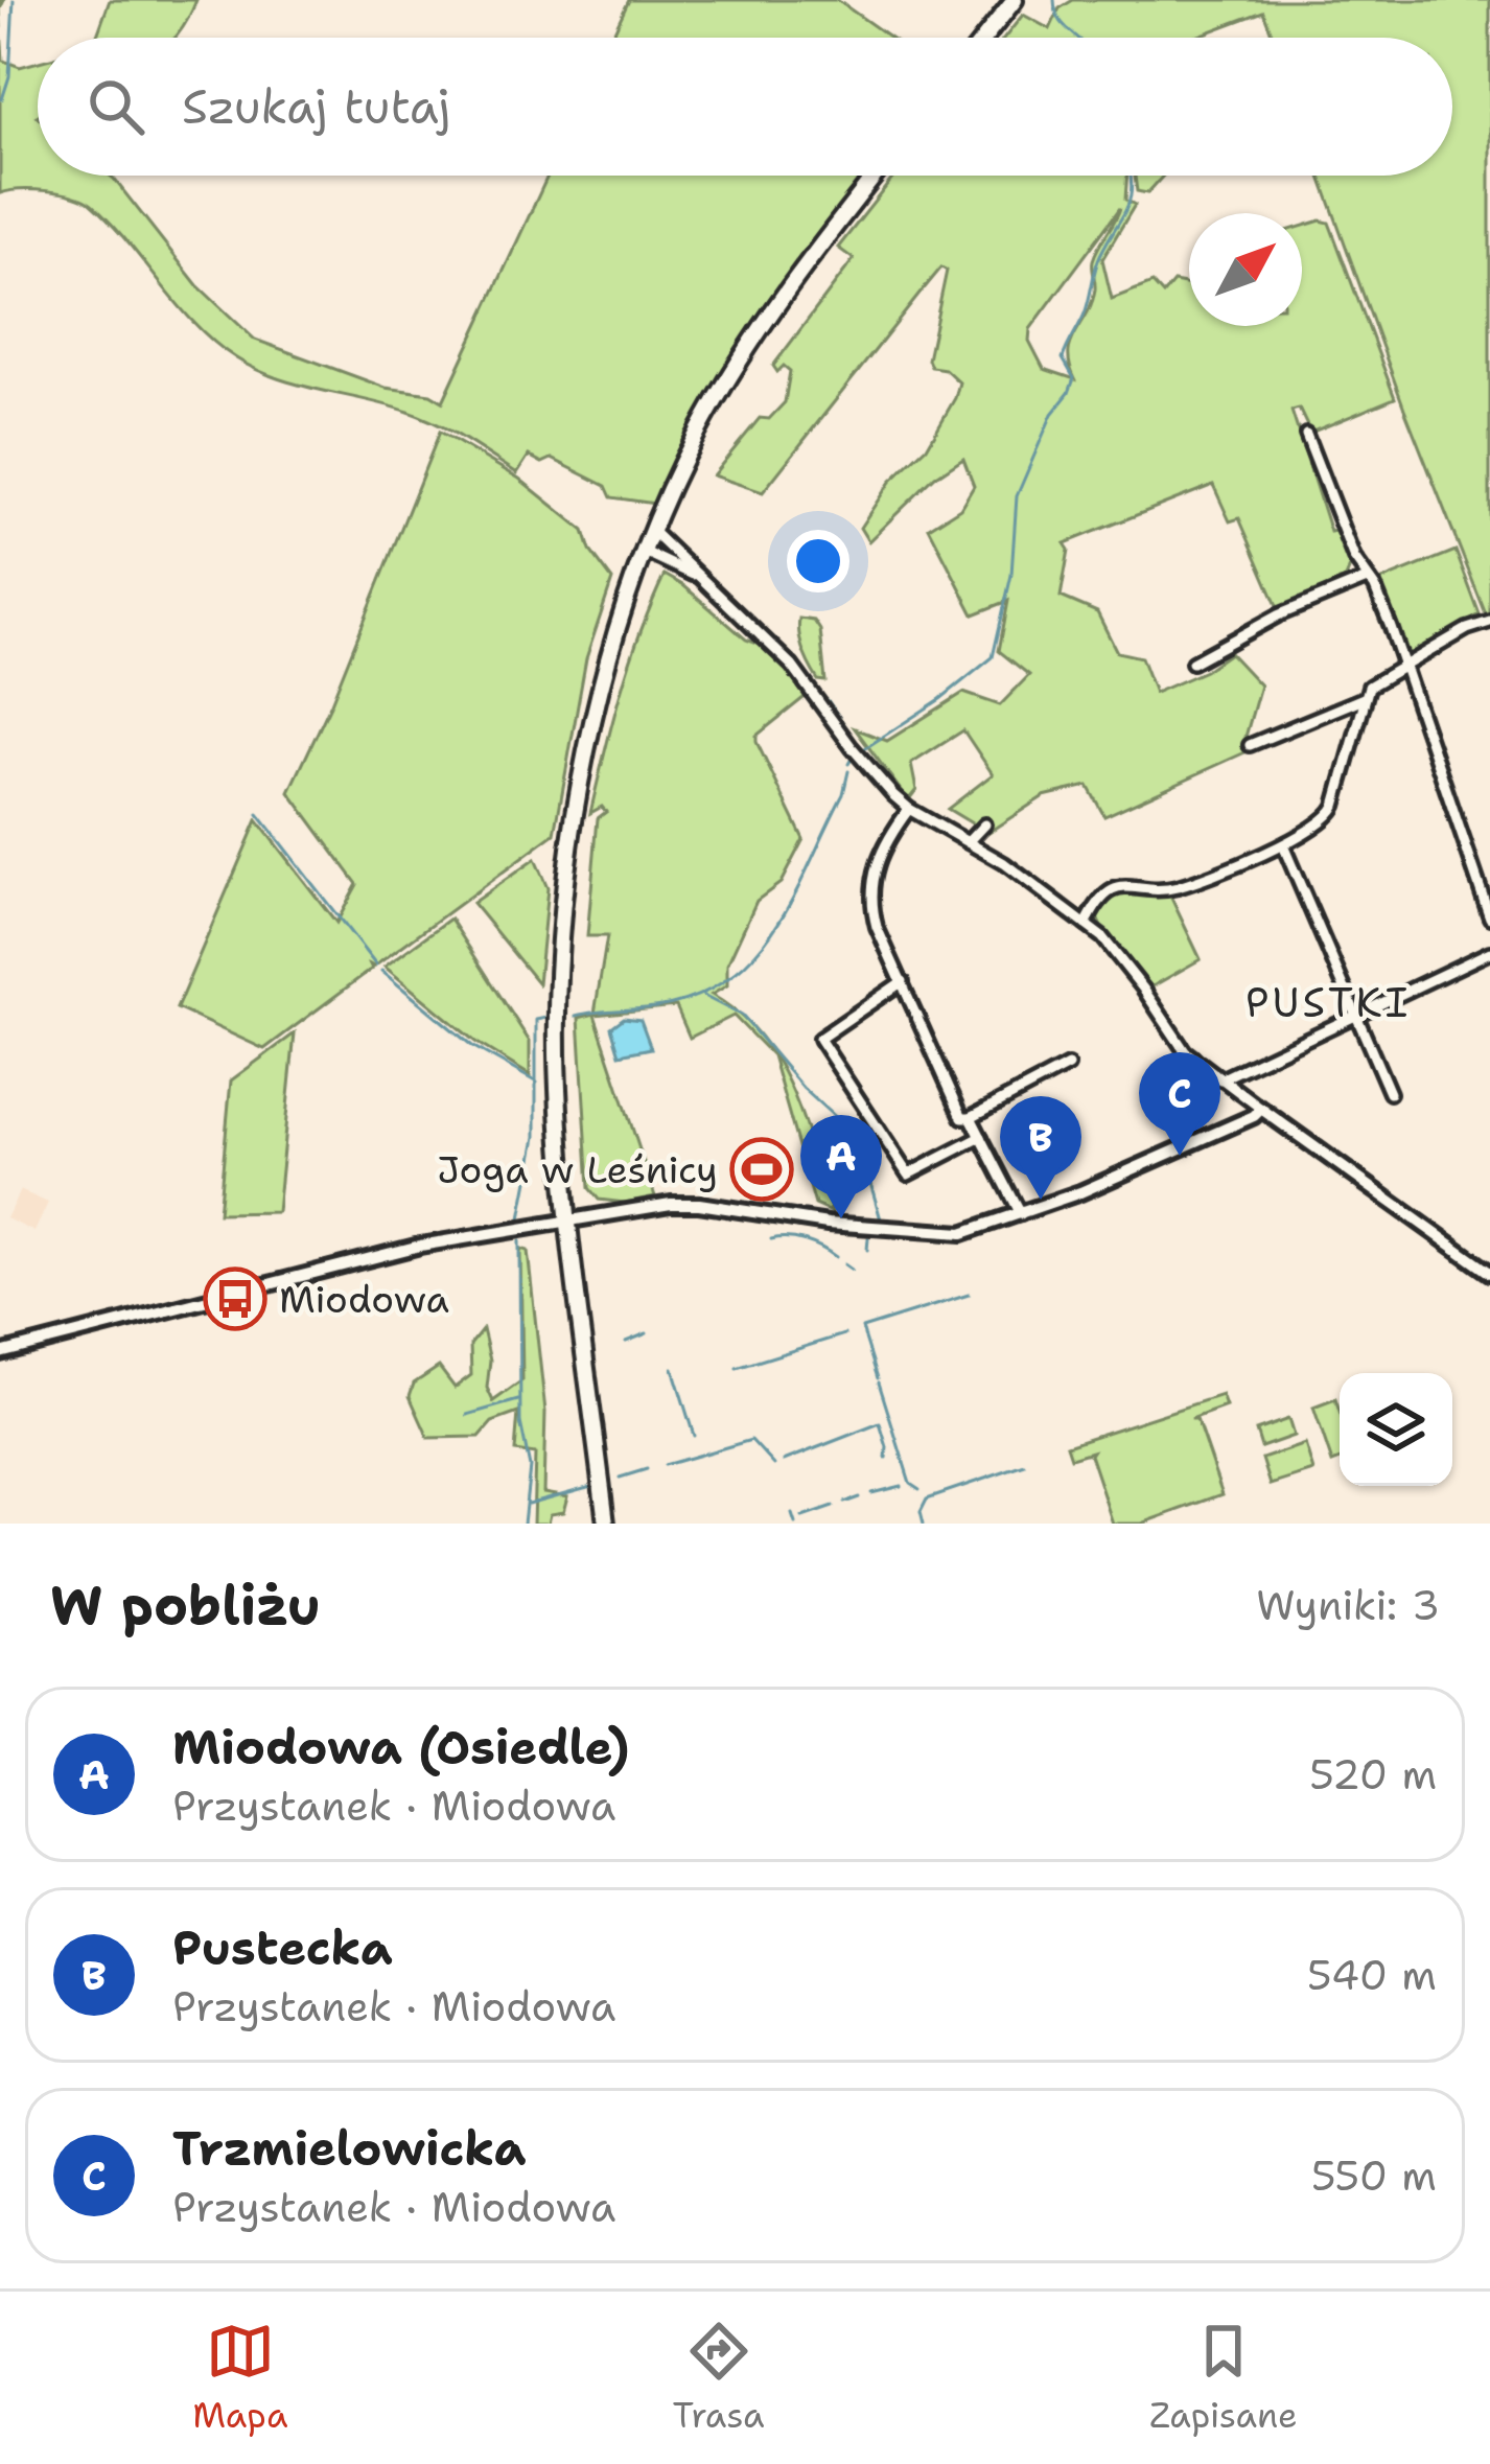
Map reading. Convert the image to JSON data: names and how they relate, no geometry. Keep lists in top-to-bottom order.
{
  "districts": ["PUSTKI"],
  "places": {
    "sports": ["Joga w Leśnicy"],
    "bus stop": ["Miodowa"]
  },
  "north": "top right",
  "page": {
    "search": "Szukaj tutaj",
    "pins": ["C", "B", "A"],
    "heading": ["W pobliżu", "Wyniki: 3"],
    "list": [
      {
        "mark": "A",
        "name": "Miodowa (Osiedle)",
        "note": "Przystanek · Miodowa",
        "value": "520 m"
      },
      {
        "mark": "B",
        "name": "Pustecka",
        "note": "Przystanek · Miodowa",
        "value": "540 m"
      },
      {
        "mark": "C",
        "name": "Trzmielowicka",
        "note": "Przystanek · Miodowa",
        "value": "550 m"
      }
    ],
    "nav": ["Mapa", "Trasa", "Zapisane"]
  }
}
